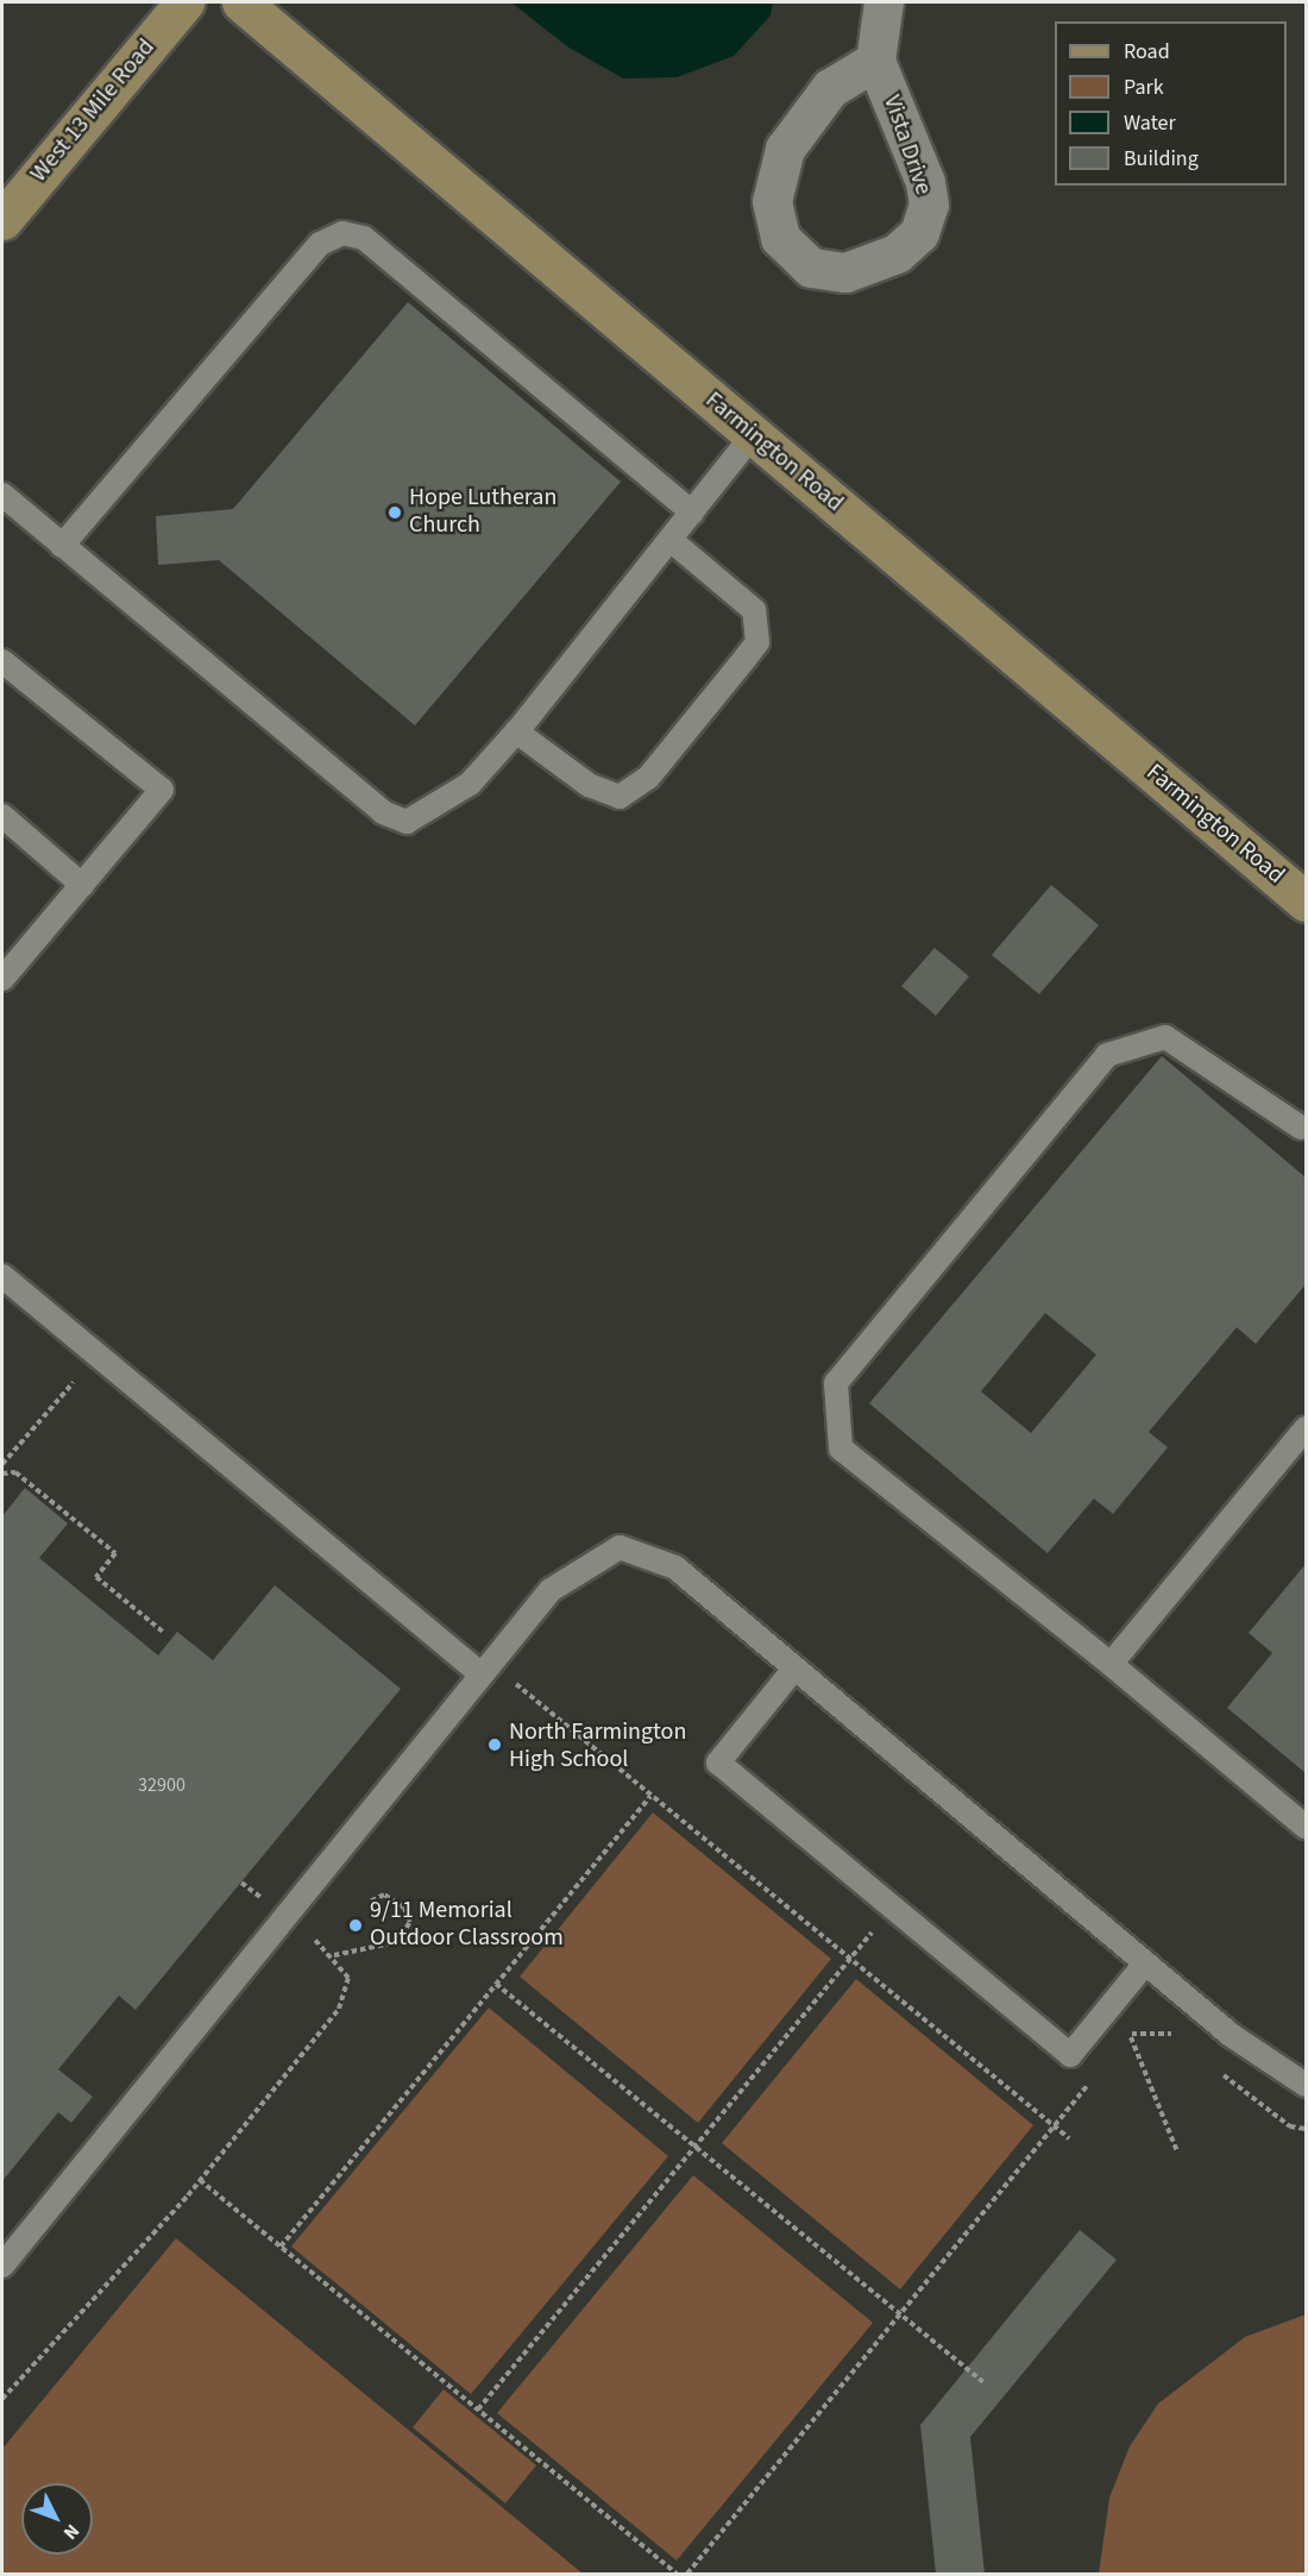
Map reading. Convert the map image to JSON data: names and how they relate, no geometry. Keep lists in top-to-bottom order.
{
  "streets": {
    "street": ["West 13 Mile Road", "Vista Drive", "Farmington Road"]
  },
  "places": ["Hope Lutheran Church", "North Farmington High School", "9/11 Memorial Outdoor Classroom"],
  "house_numbers": ["32900"],
  "legend": [
    "Road",
    "Park",
    "Water",
    "Building"
  ],
  "north": "bottom right"
}
